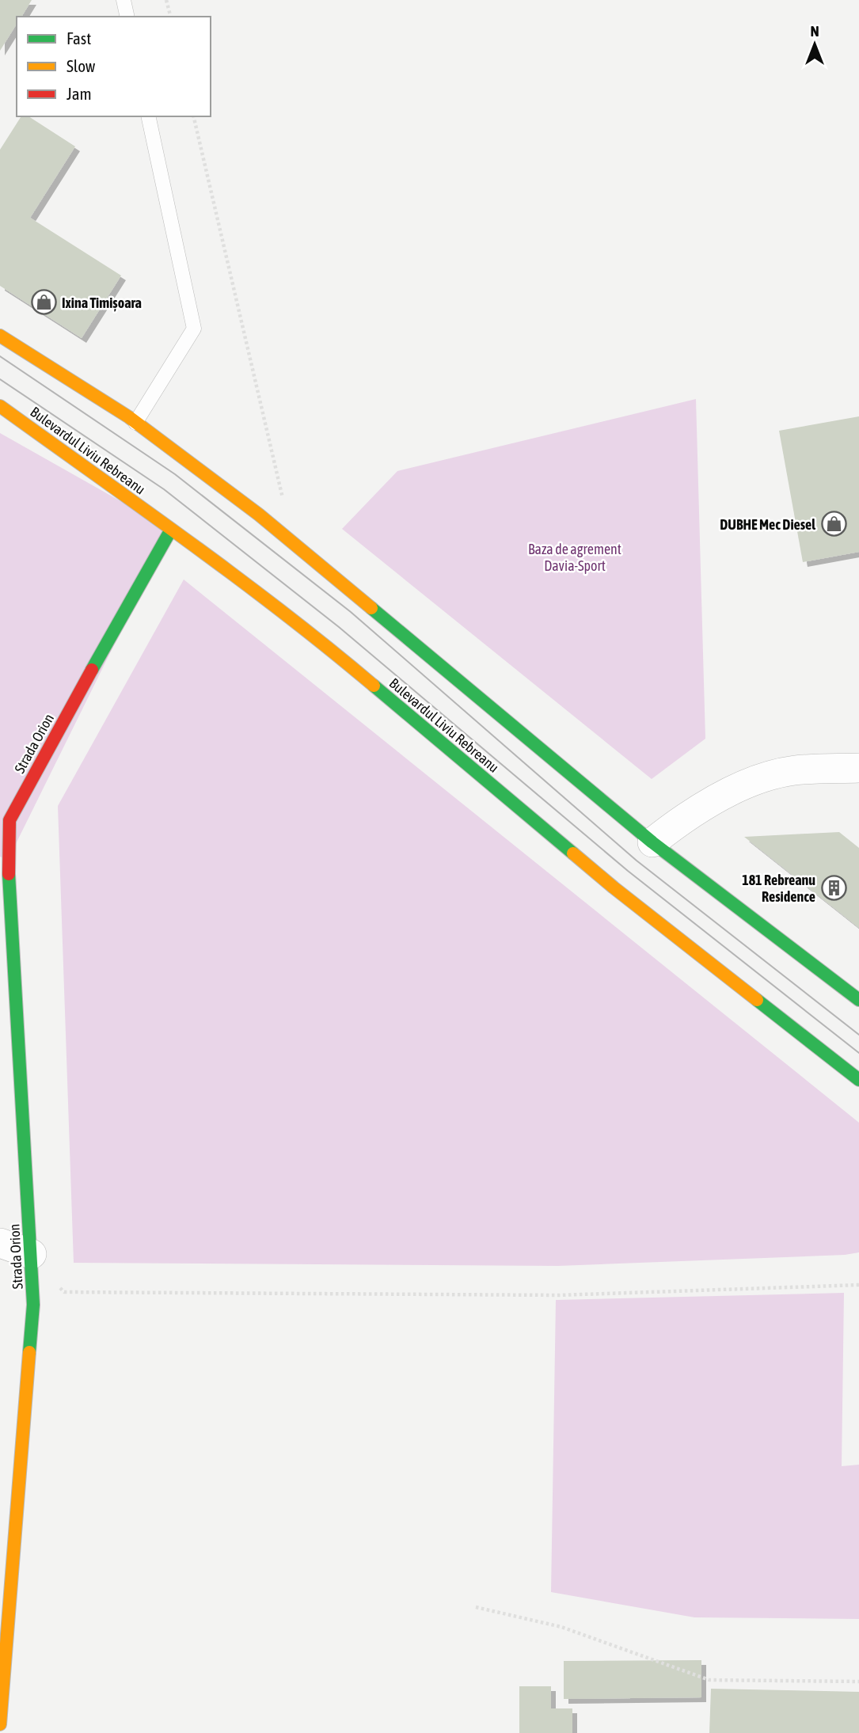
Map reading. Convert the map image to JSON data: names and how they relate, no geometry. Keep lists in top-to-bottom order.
{
  "streets": {
    "main road": ["Bulevardul Liviu Rebreanu", "Strada Orion"]
  },
  "crossings": [
    ["Bulevardul Liviu Rebreanu", "Strada Orion"]
  ],
  "parks": ["Baza de agrement Davia-Sport"],
  "places": {
    "shop": ["Ixina Timișoara", "DUBHE Mec Diesel"],
    "building": ["181 Rebreanu Residence"]
  },
  "legend": ["Fast", "Slow", "Jam"],
  "north": "top"
}
